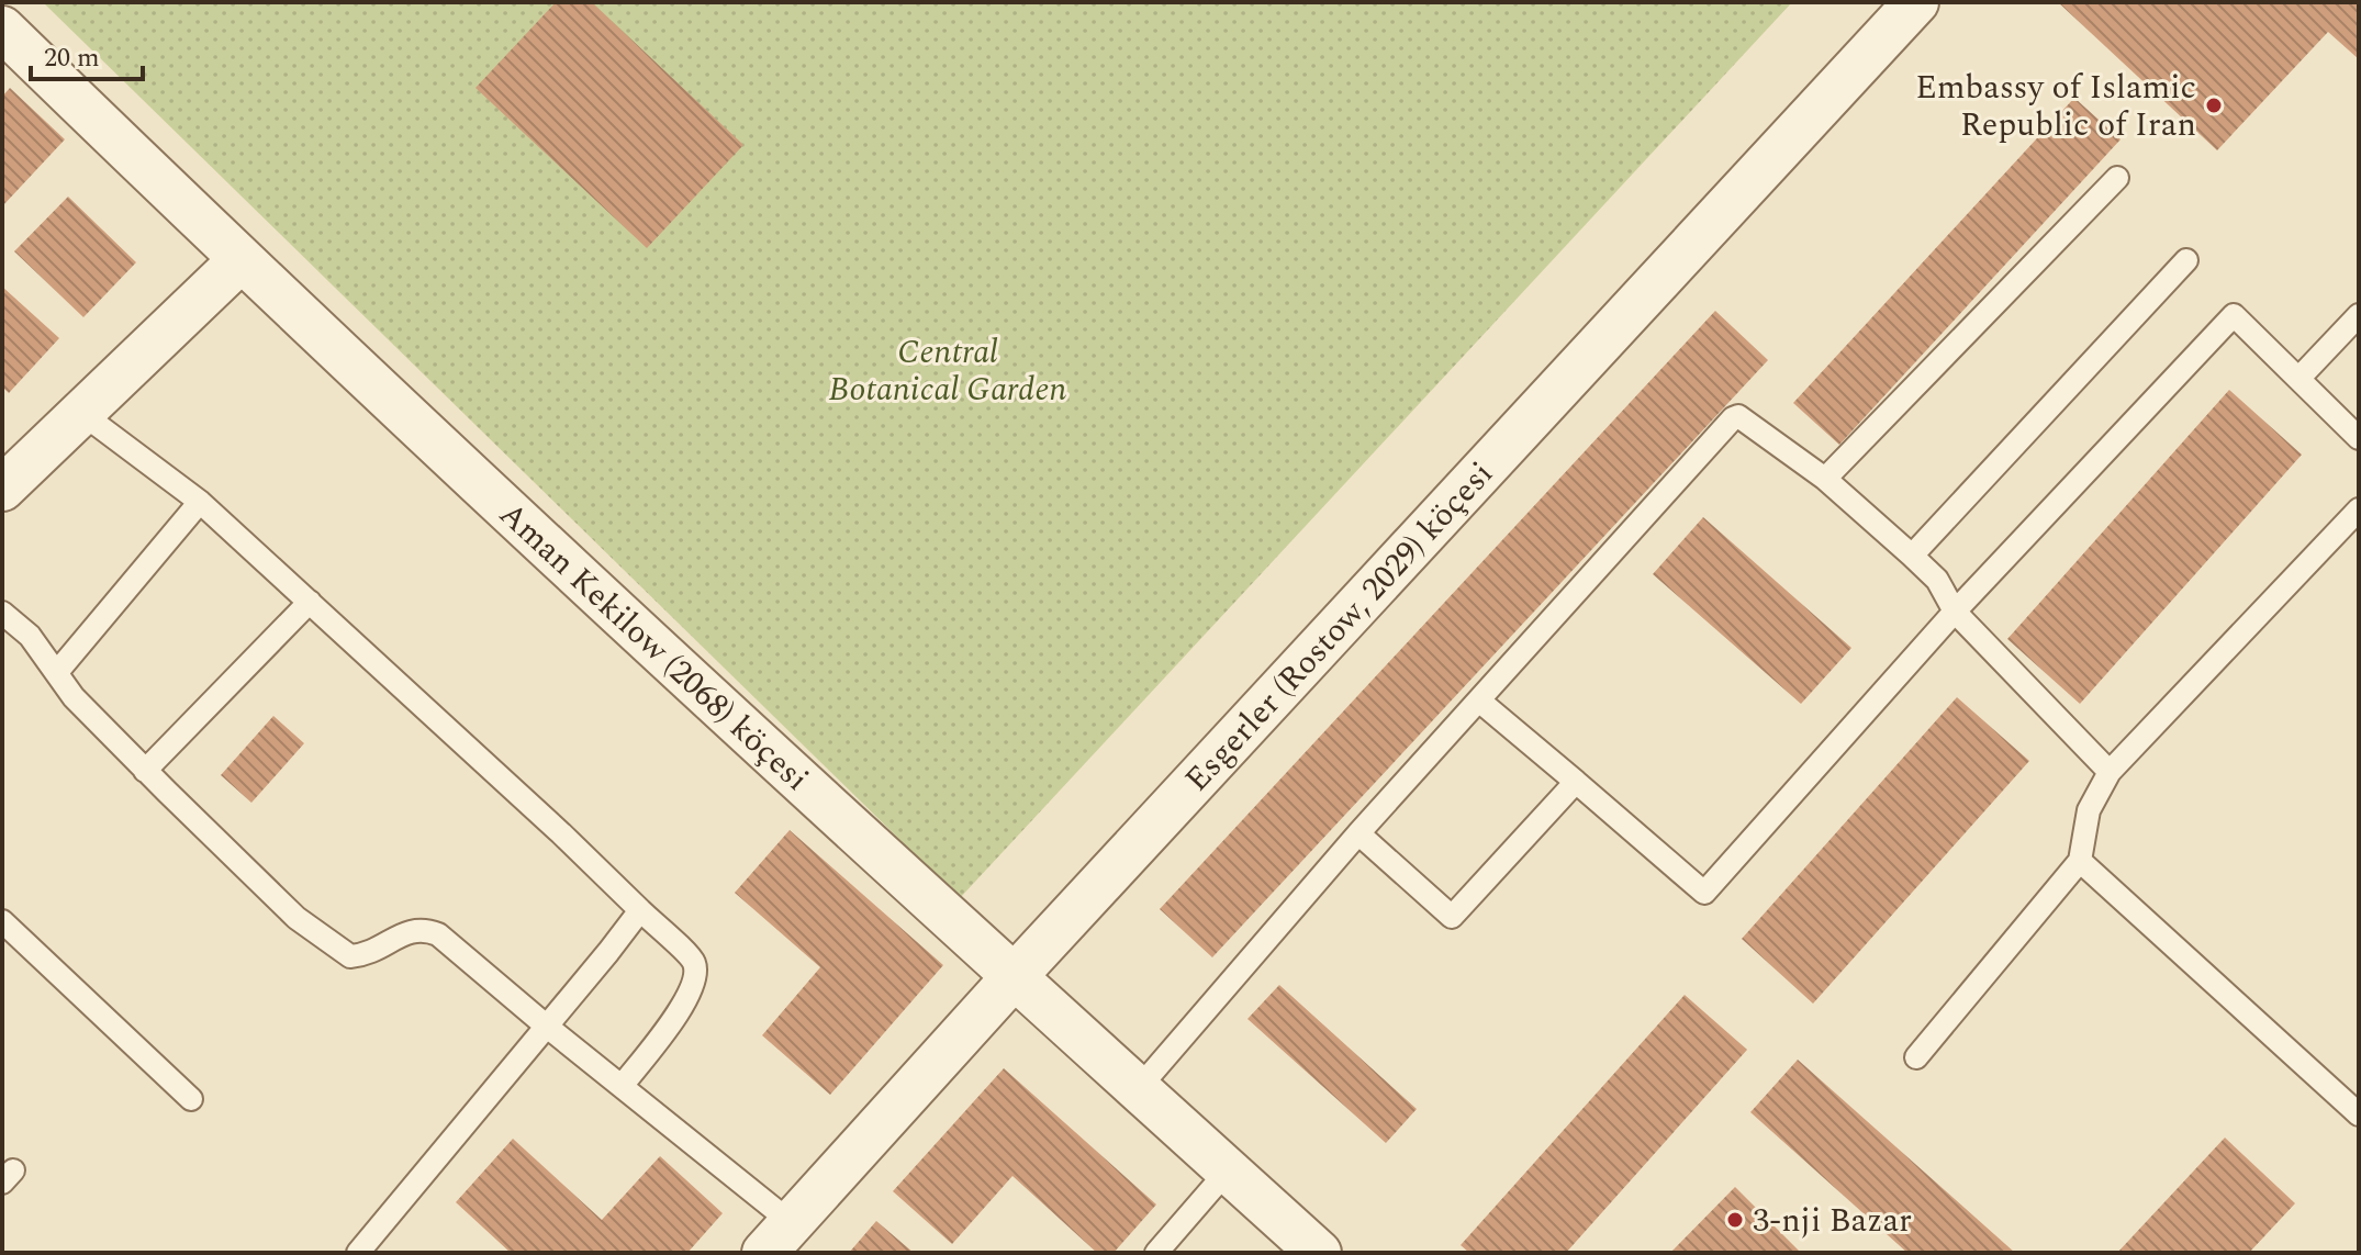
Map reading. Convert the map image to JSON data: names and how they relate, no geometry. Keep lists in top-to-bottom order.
{
  "streets": {
    "street": ["Esgerler (Rostow, 2029) köçesi", "Aman Kekilow (2068) köçesi"]
  },
  "crossings": [
    ["Esgerler (Rostow, 2029) köçesi", "Aman Kekilow (2068) köçesi"]
  ],
  "parks": ["Central Botanical Garden"],
  "places": ["Embassy of Islamic Republic of Iran", "3-nji Bazar"],
  "scale_bar": "20 m"
}
